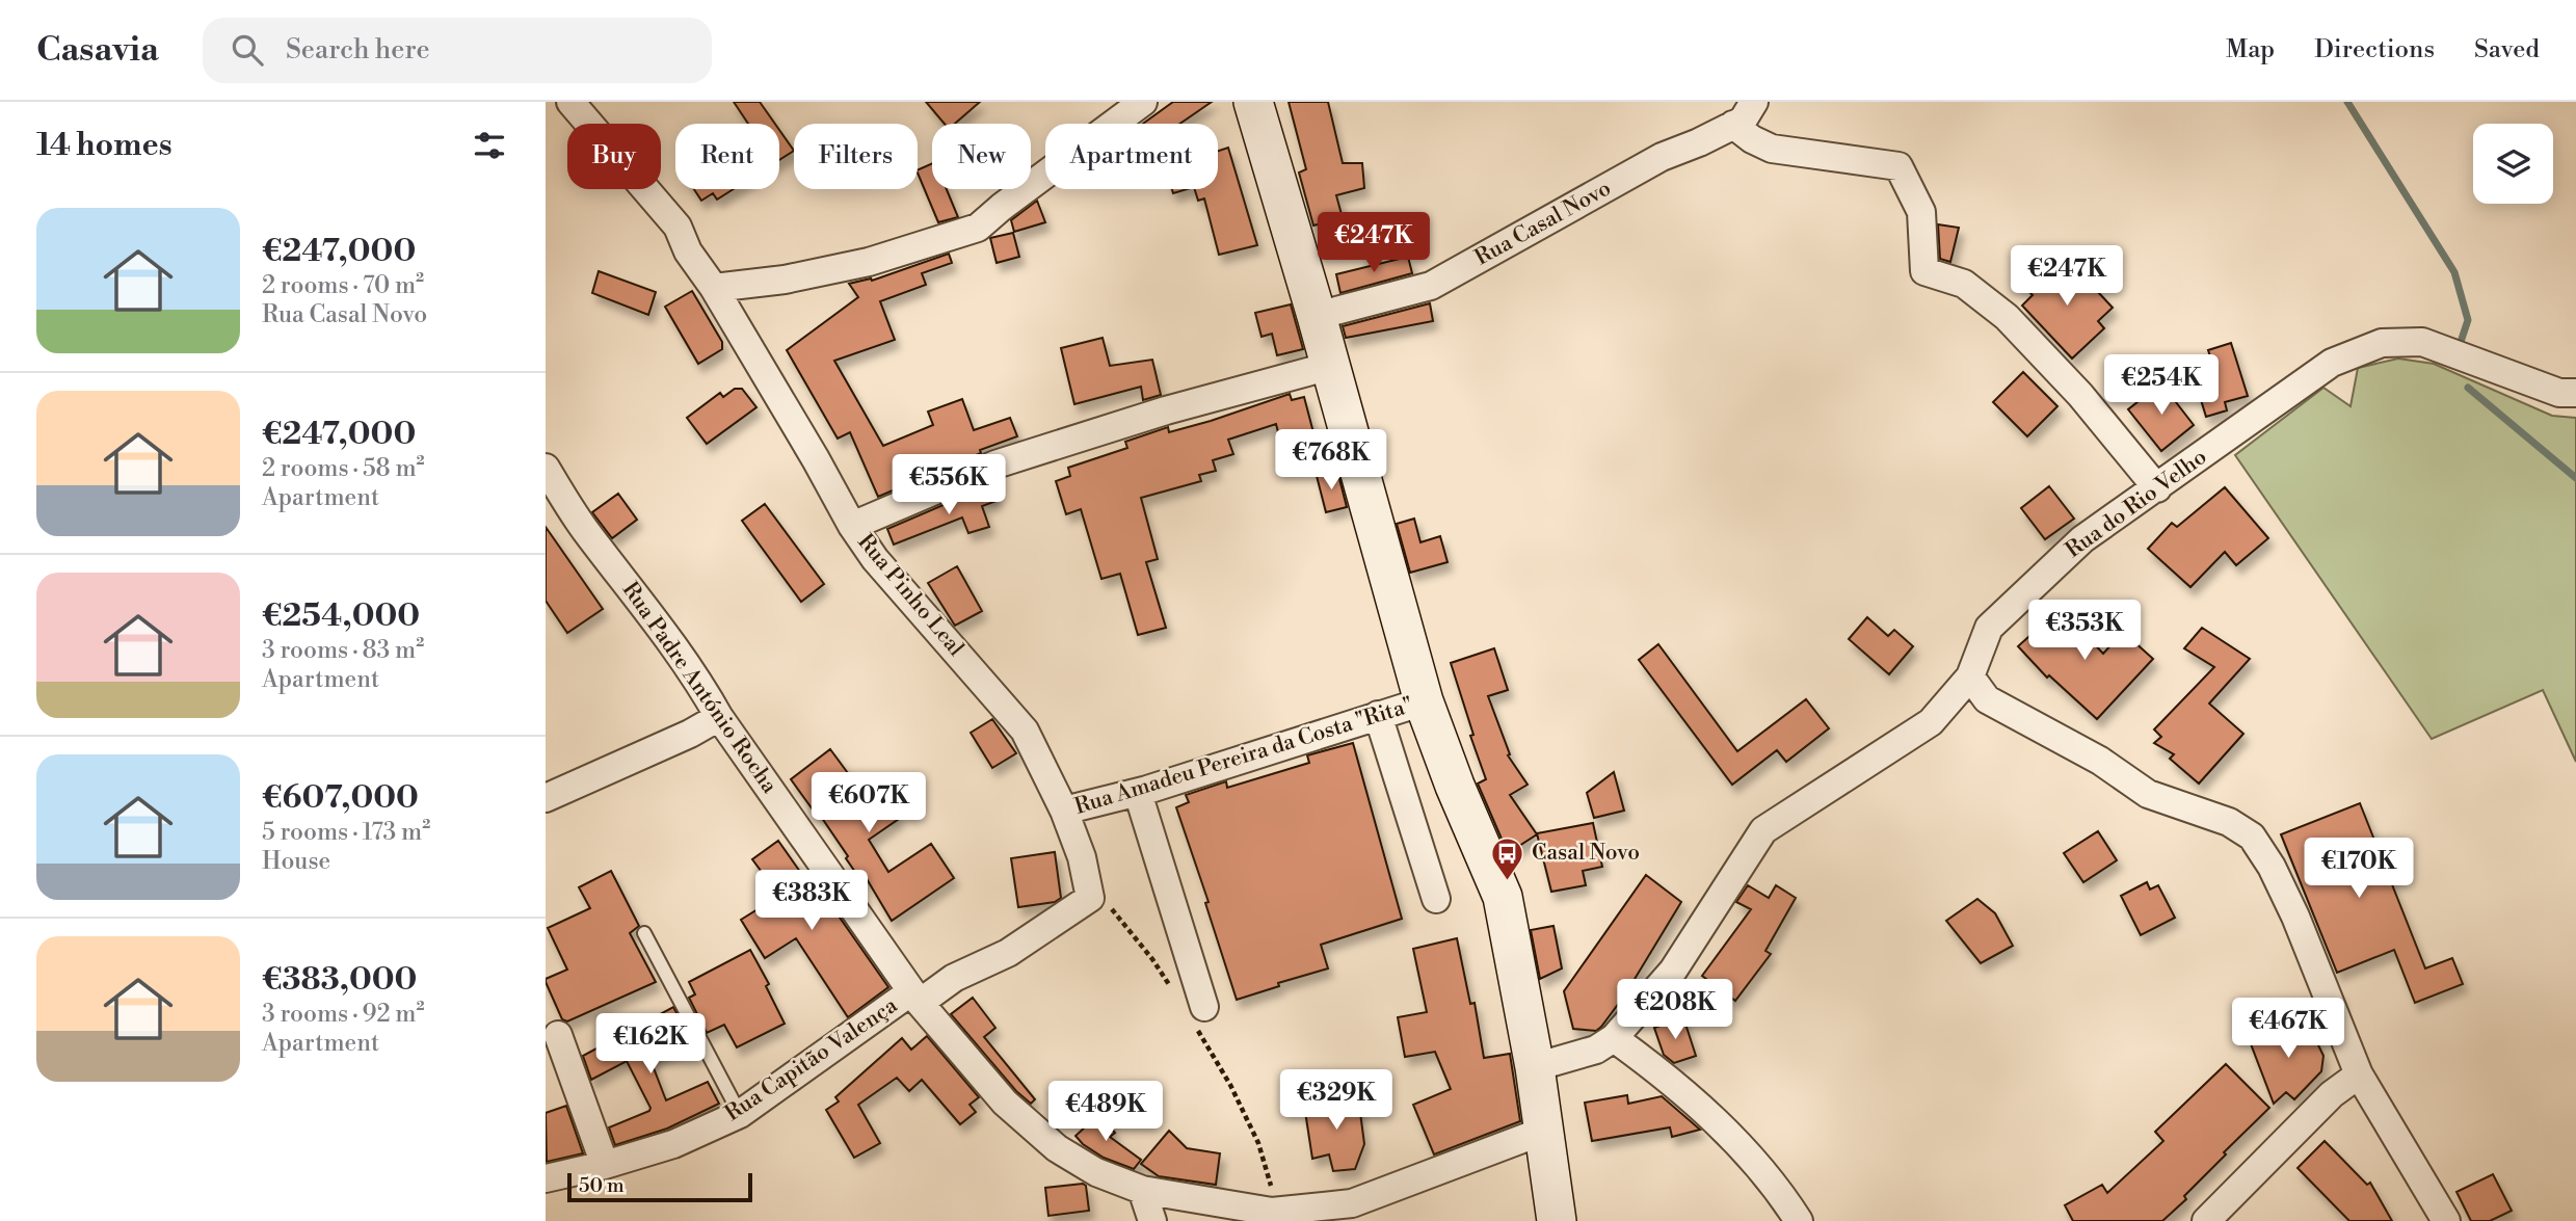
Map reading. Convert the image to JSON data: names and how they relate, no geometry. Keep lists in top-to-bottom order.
{
  "streets": {
    "street": [
      "Rua Casal Novo",
      "Rua do Rio Velho",
      "Rua Pinho Leal",
      "Rua Padre António Rocha",
      "Rua Amadeu Pereira da Costa \"Rita\"",
      "Rua Capitão Valença"
    ]
  },
  "crossings": [
    ["Rua Pinho Leal", "Rua Amadeu Pereira da Costa \"Rita\""],
    ["Rua Padre António Rocha", "Rua Capitão Valença"]
  ],
  "places": {
    "bus stop": ["Casal Novo"]
  },
  "scale_bar": "50 m",
  "page": {
    "header": "Casavia",
    "search": "Search here",
    "nav": ["Map", "Directions", "Saved"],
    "heading": "14 homes",
    "chip": [
      "Buy",
      "Rent",
      "Filters",
      "New",
      "Apartment"
    ],
    "list": [
      {
        "name": "€247,000",
        "note": "2 rooms · 70 m² · Rua Casal Novo"
      },
      {
        "name": "€247,000",
        "note": "2 rooms · 58 m² · Apartment"
      },
      {
        "name": "€254,000",
        "note": "3 rooms · 83 m² · Apartment"
      },
      {
        "name": "€607,000",
        "note": "5 rooms · 173 m² · House"
      },
      {
        "name": "€383,000",
        "note": "3 rooms · 92 m² · Apartment"
      }
    ],
    "price": [
      "€247K",
      "€247K",
      "€254K",
      "€768K",
      "€556K",
      "€353K",
      "€607K",
      "€170K",
      "€383K",
      "€208K",
      "€467K",
      "€162K",
      "€329K",
      "€489K"
    ],
    "scale": "50 m"
  }
}
